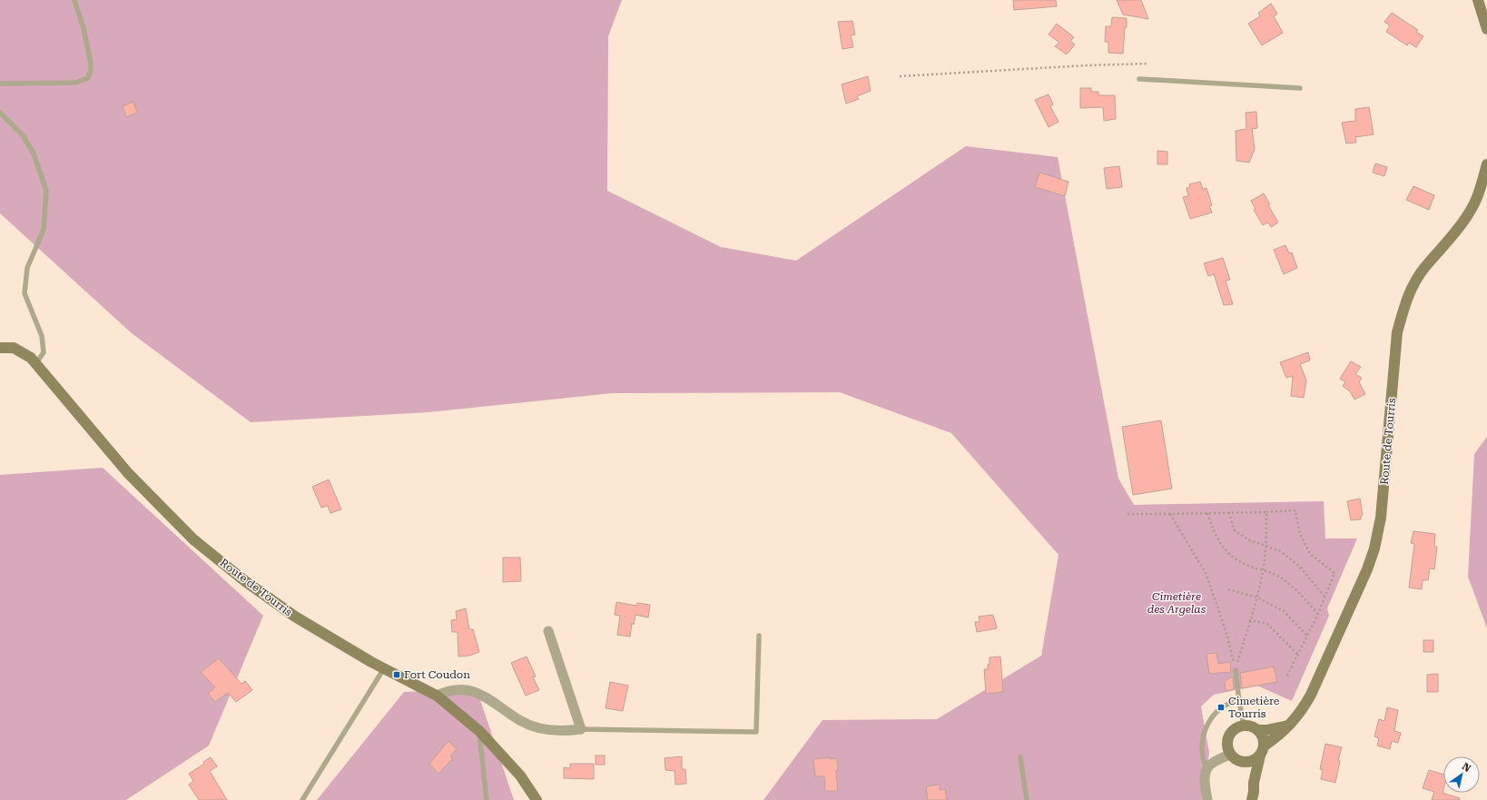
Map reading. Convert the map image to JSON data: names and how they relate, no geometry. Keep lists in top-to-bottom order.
{
  "streets": {
    "street": ["Route de Tourris"]
  },
  "parks": ["Cimetière des Argelas"],
  "places": {
    "transit": ["Fort Coudon", "Cimetière Tourris"]
  },
  "north": "top right"
}
